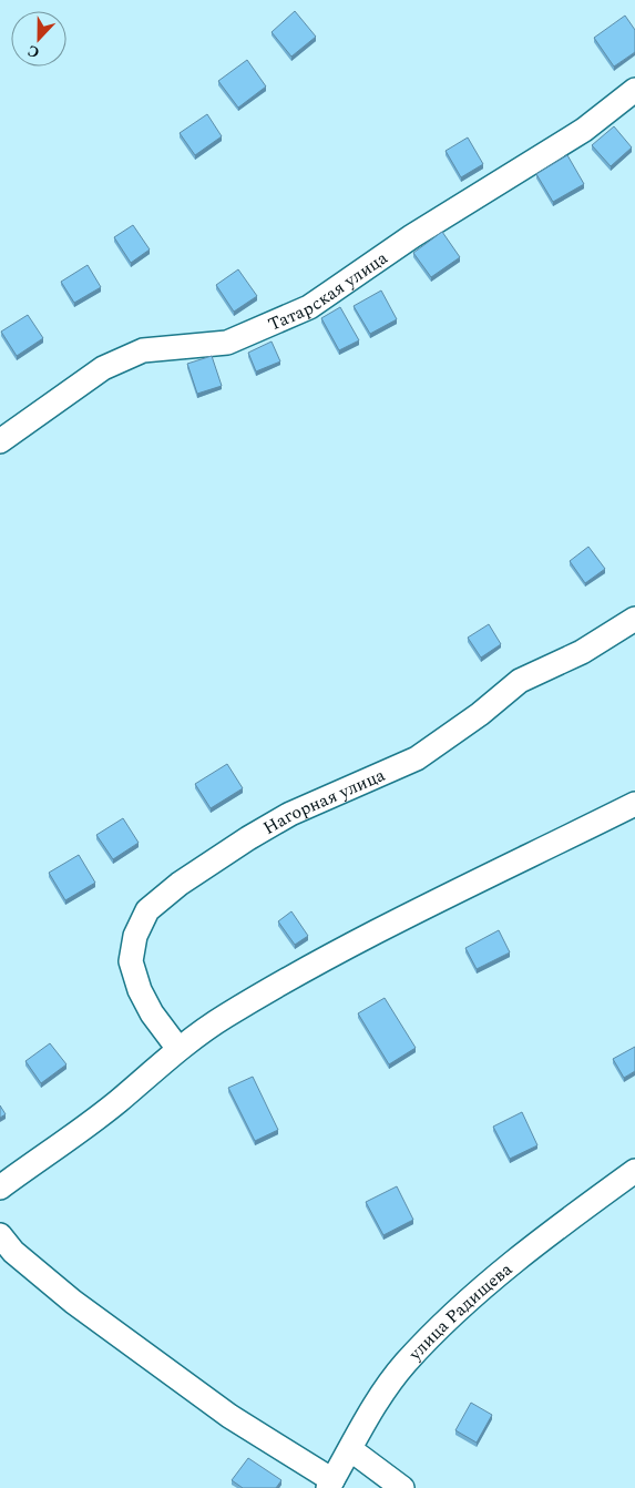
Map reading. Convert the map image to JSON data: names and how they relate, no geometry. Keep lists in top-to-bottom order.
{
  "streets": {
    "street": ["Татарская улица", "Нагорная улица", "улица Радищева"]
  },
  "north": "bottom"
}
